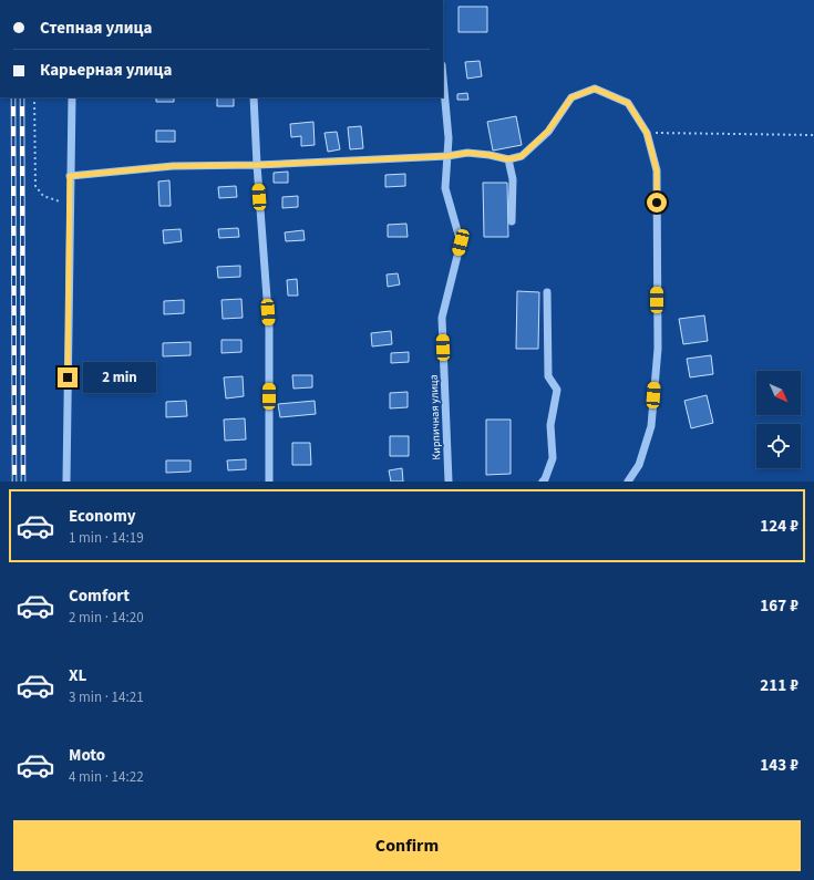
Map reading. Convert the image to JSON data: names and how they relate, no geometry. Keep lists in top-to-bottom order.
{
  "streets": {
    "street": ["Кирпичная улица"]
  },
  "north": "bottom right",
  "page": {
    "banner": ["Степная улица", "Карьерная улица"],
    "bubble": "2 min",
    "list": [
      {
        "name": "Economy",
        "note": "1 min · 14:19",
        "value": "124 ₽"
      },
      {
        "name": "Comfort",
        "note": "2 min · 14:20",
        "value": "167 ₽"
      },
      {
        "name": "XL",
        "note": "3 min · 14:21",
        "value": "211 ₽"
      },
      {
        "name": "Moto",
        "note": "4 min · 14:22",
        "value": "143 ₽"
      }
    ],
    "buttons": "Confirm"
  }
}
